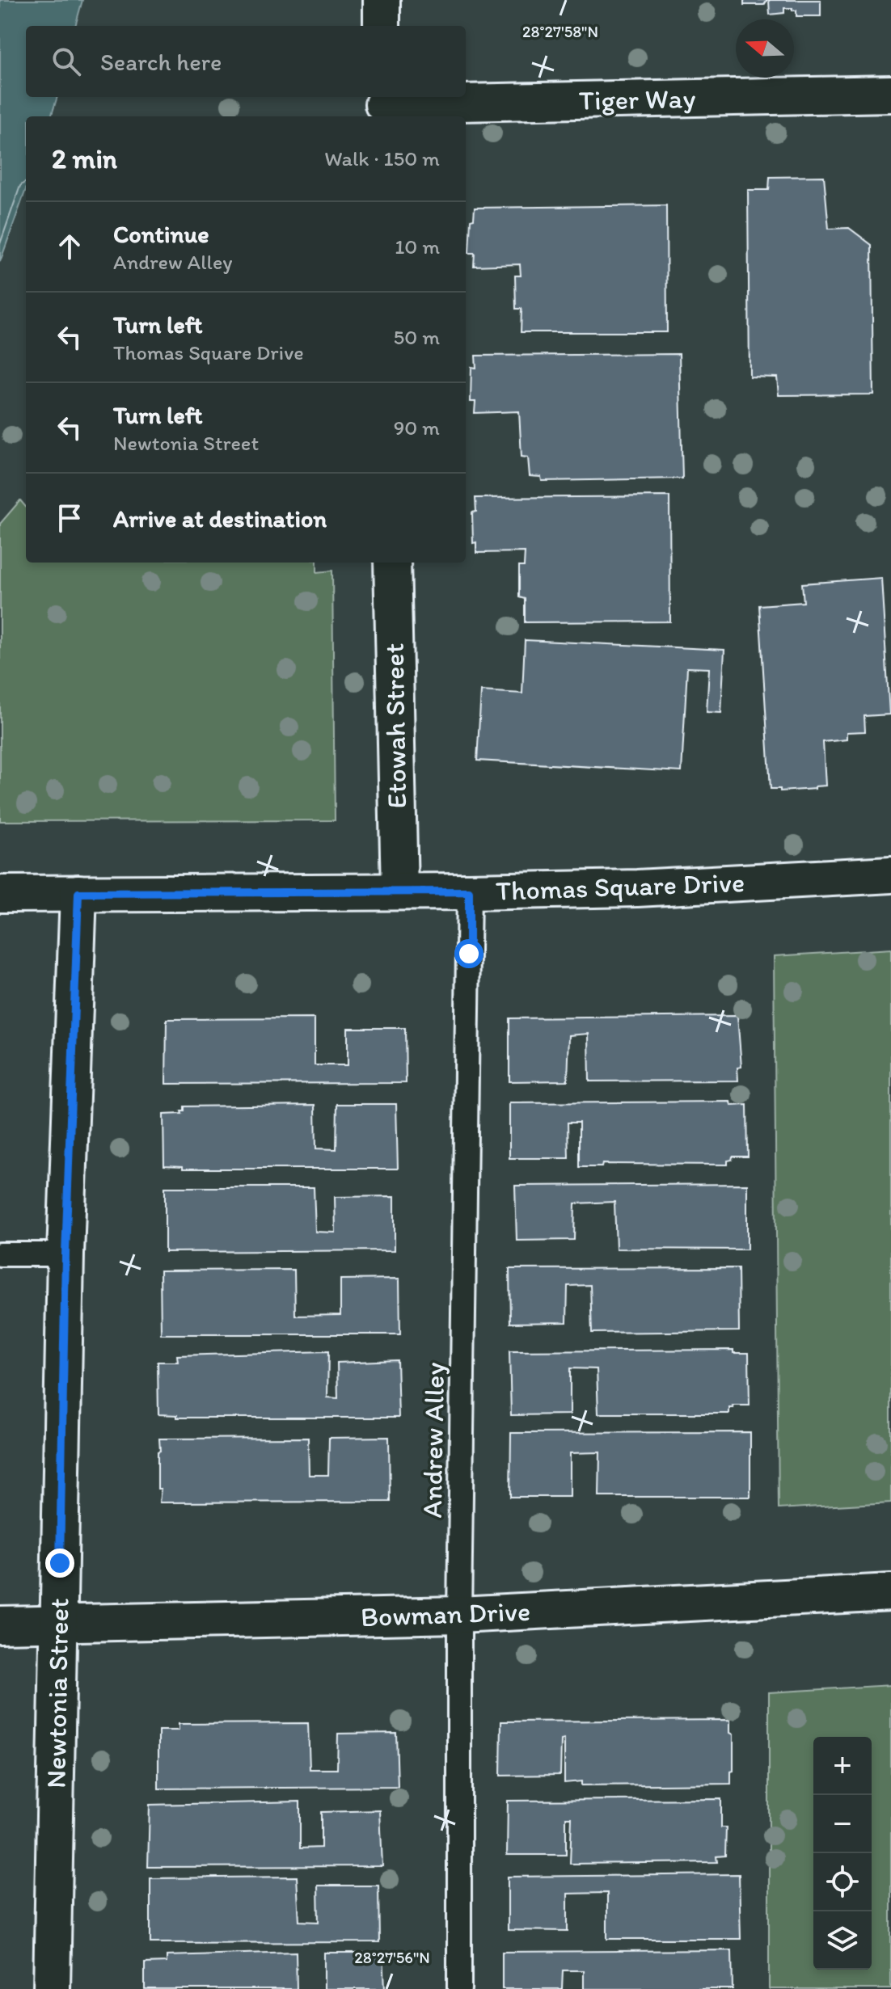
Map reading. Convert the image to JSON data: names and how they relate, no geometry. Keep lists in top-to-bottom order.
{
  "streets": {
    "street": [
      "Tiger Way",
      "Etowah Street",
      "Thomas Square Drive",
      "Bowman Drive",
      "Newtonia Street"
    ],
    "lane": ["Andrew Alley"]
  },
  "crossings": [
    ["Etowah Street", "Thomas Square Drive"],
    ["Thomas Square Drive", "Andrew Alley"],
    ["Thomas Square Drive", "Newtonia Street"],
    ["Andrew Alley", "Bowman Drive"],
    ["Bowman Drive", "Newtonia Street"]
  ],
  "north": "left",
  "page": {
    "search": "Search here",
    "heading": ["2 min", "Walk · 150 m"],
    "list": [
      ["Continue", "Andrew Alley", "10 m"],
      ["Turn left", "Thomas Square Drive", "50 m"],
      ["Turn left", "Newtonia Street", "90 m"],
      "Arrive at destination"
    ],
    "map_buttons": ["+", "−"]
  },
  "coordinates": ["28°27'58\"N", "28°27'56\"N"]
}
